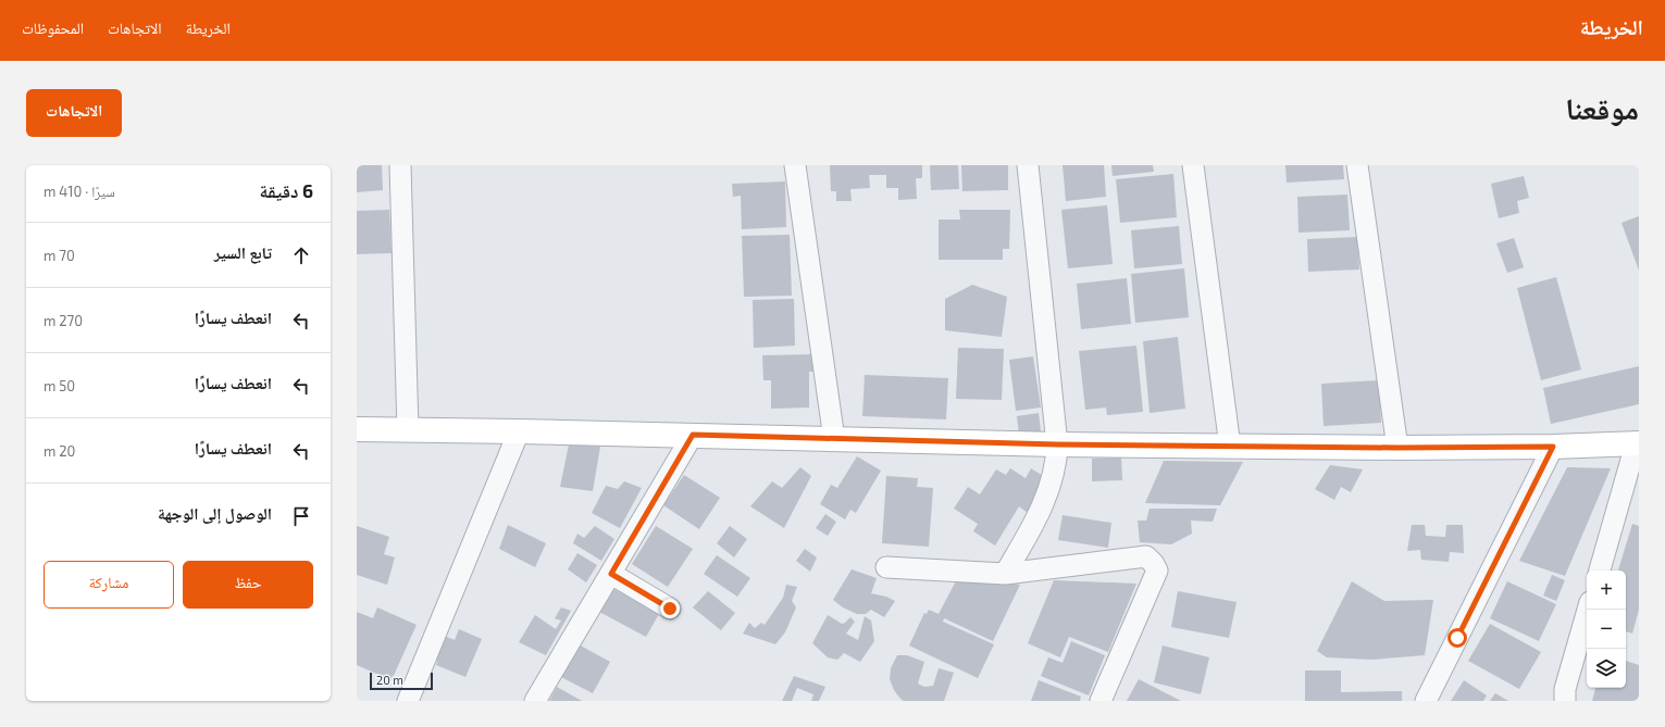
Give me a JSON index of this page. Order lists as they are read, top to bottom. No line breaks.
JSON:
{"scale_bar":"20 m","page":{"header":"الخريطة","nav":["الخريطة","الاتجاهات","المحفوظات"],"title":"موقعنا","buttons":["الاتجاهات",["حفظ","مشاركة"]],"heading":["6 دقيقة","سيرًا · 410 m"],"list":[["تابع السير","70 m"],["انعطف يسارًا","270 m"],["انعطف يسارًا","50 m"],["انعطف يسارًا","20 m"],"الوصول إلى الوجهة"],"map_buttons":["+","−"],"scale":"20 m"}}
